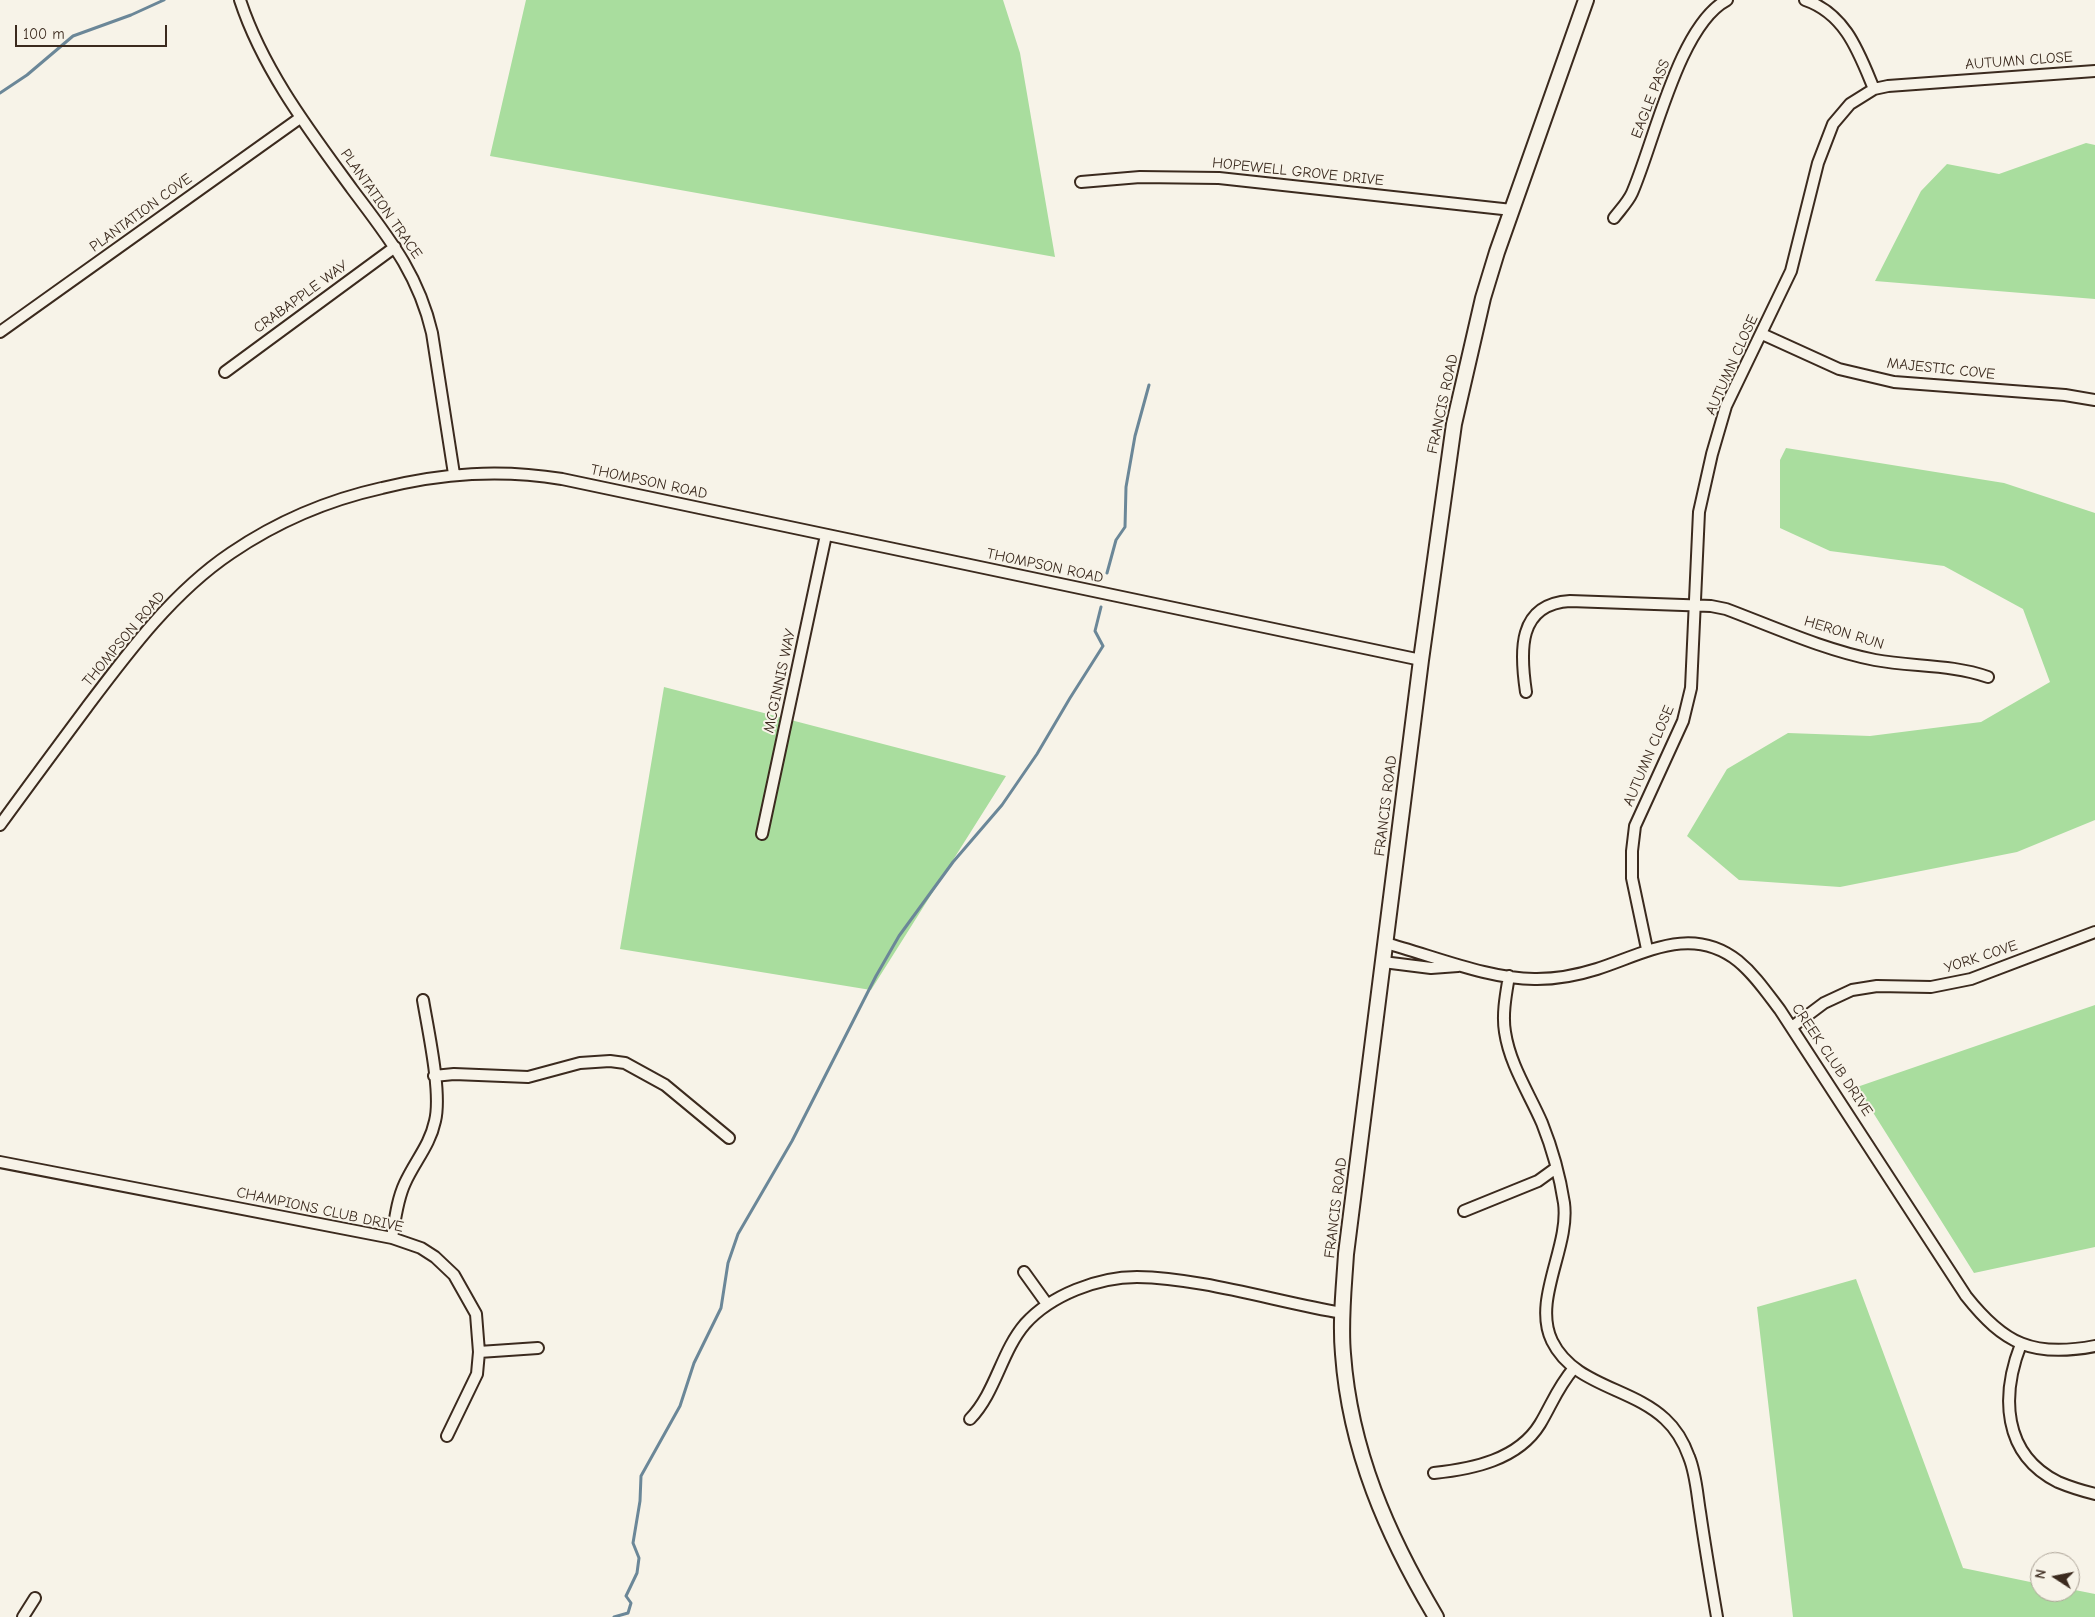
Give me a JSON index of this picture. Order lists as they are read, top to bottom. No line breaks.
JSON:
{"streets":{"street":["AUTUMN CLOSE","EAGLE PASS","HOPEWELL GROVE DRIVE","PLANTATION TRACE","PLANTATION COVE","CRABAPPLE WAY","MAJESTIC COVE","FRANCIS ROAD","THOMPSON ROAD","HERON RUN","MCGINNIS WAY","YORK COVE","CREEK CLUB DRIVE","CHAMPIONS CLUB DRIVE"]},"crossings":[["AUTUMN CLOSE","MAJESTIC COVE"],["AUTUMN CLOSE","HERON RUN"],["AUTUMN CLOSE","CREEK CLUB DRIVE"],["HOPEWELL GROVE DRIVE","FRANCIS ROAD"],["PLANTATION TRACE","PLANTATION COVE"],["PLANTATION TRACE","CRABAPPLE WAY"],["PLANTATION TRACE","THOMPSON ROAD"],["FRANCIS ROAD","THOMPSON ROAD"],["FRANCIS ROAD","CREEK CLUB DRIVE"],["THOMPSON ROAD","MCGINNIS WAY"],["YORK COVE","CREEK CLUB DRIVE"]],"scale_bar":"100 m","north":"left"}
